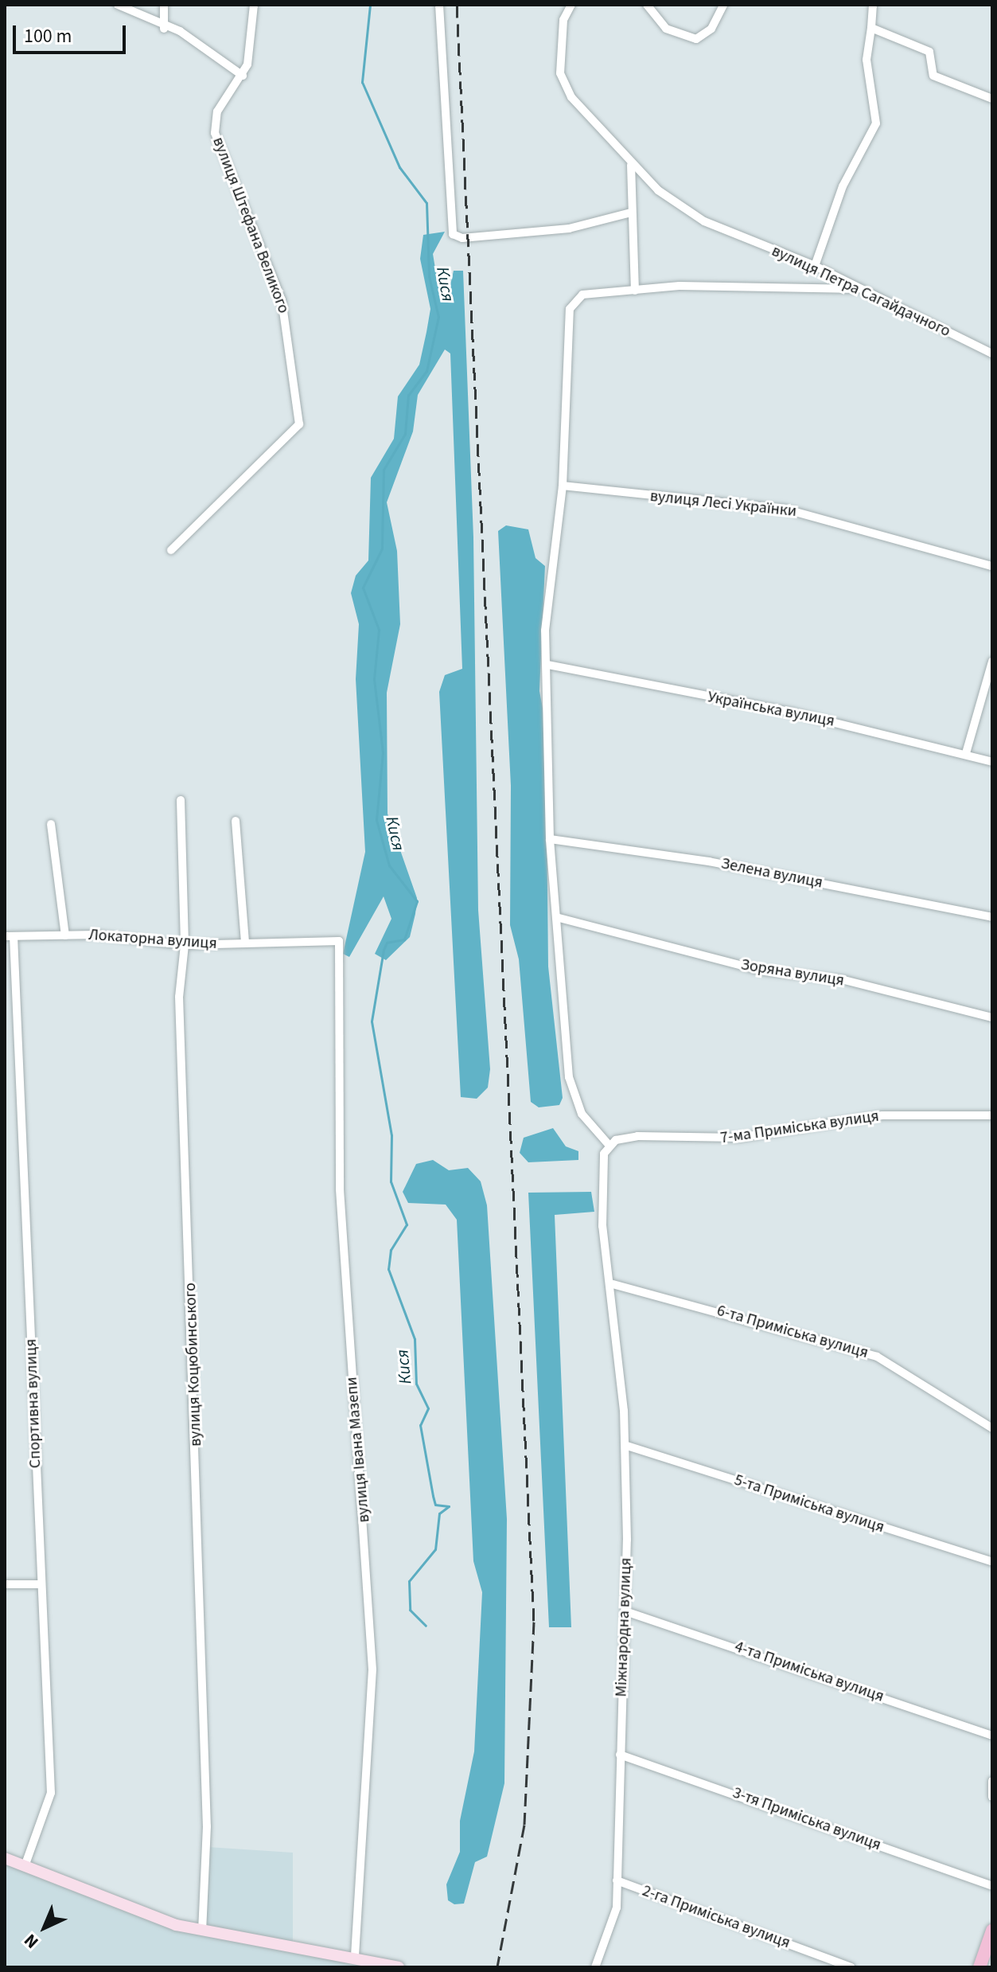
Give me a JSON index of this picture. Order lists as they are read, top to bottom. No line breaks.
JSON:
{"streets":{"street":["вулиця Штефана Великого","вулиця Петра Сагайдачного","вулиця Лесі Українки","Українська вулиця","Зелена вулиця","Локаторна вулиця","Зоряна вулиця","7-ма Приміська вулиця","6-та Приміська вулиця","вулиця Коцюбинського","Спортивна вулиця","вулиця Івана Мазепи","5-та Приміська вулиця","Міжнародна вулиця","4-та Приміська вулиця","3-тя Приміська вулиця","2-га Приміська вулиця"]},"crossings":[["Локаторна вулиця","вулиця Коцюбинського"],["Локаторна вулиця","Спортивна вулиця"],["Локаторна вулиця","вулиця Івана Мазепи"],["7-ма Приміська вулиця","Міжнародна вулиця"],["6-та Приміська вулиця","Міжнародна вулиця"],["5-та Приміська вулиця","Міжнародна вулиця"],["Міжнародна вулиця","4-та Приміська вулиця"],["Міжнародна вулиця","3-тя Приміська вулиця"],["Міжнародна вулиця","2-га Приміська вулиця"]],"water":["Кися"],"scale_bar":"100 m","north":"bottom left"}
